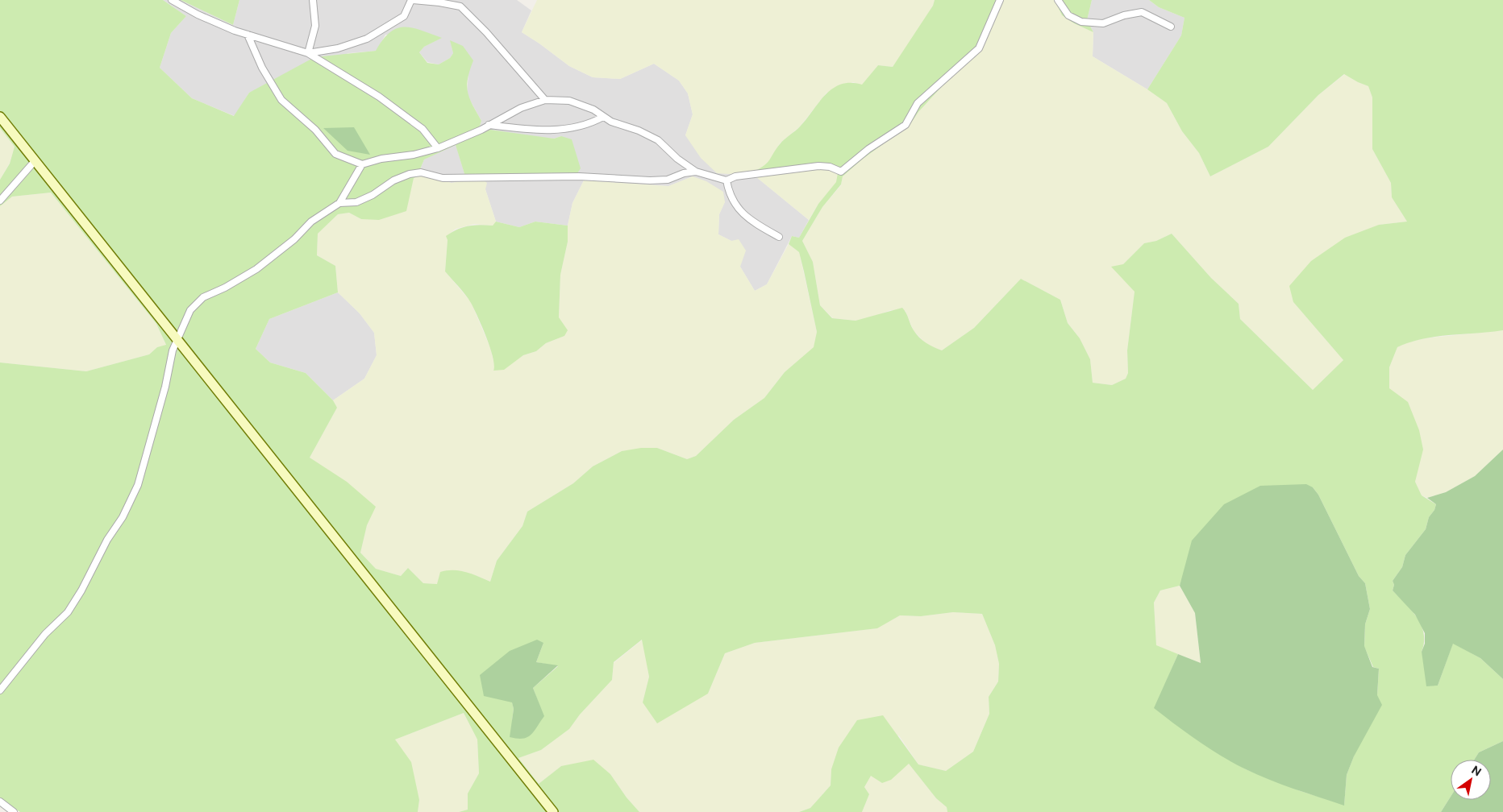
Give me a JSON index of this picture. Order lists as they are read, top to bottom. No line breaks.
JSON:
{"north":"top right"}
